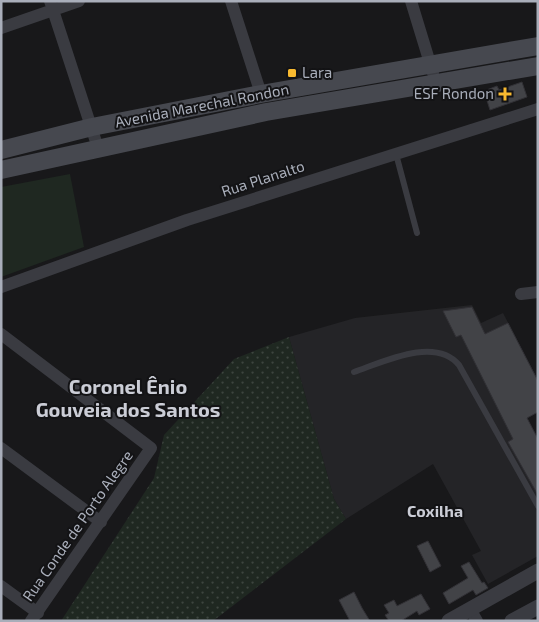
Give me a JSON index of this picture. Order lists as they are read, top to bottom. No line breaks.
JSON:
{"streets":{"main road":["Avenida Marechal Rondon"],"street":["Rua Planalto","Rua Conde de Porto Alegre"]},"districts":["Coronel Ênio Gouveia dos Santos","Coxilha"],"places":{"transit":["Lara"],"health":["ESF Rondon"]}}
